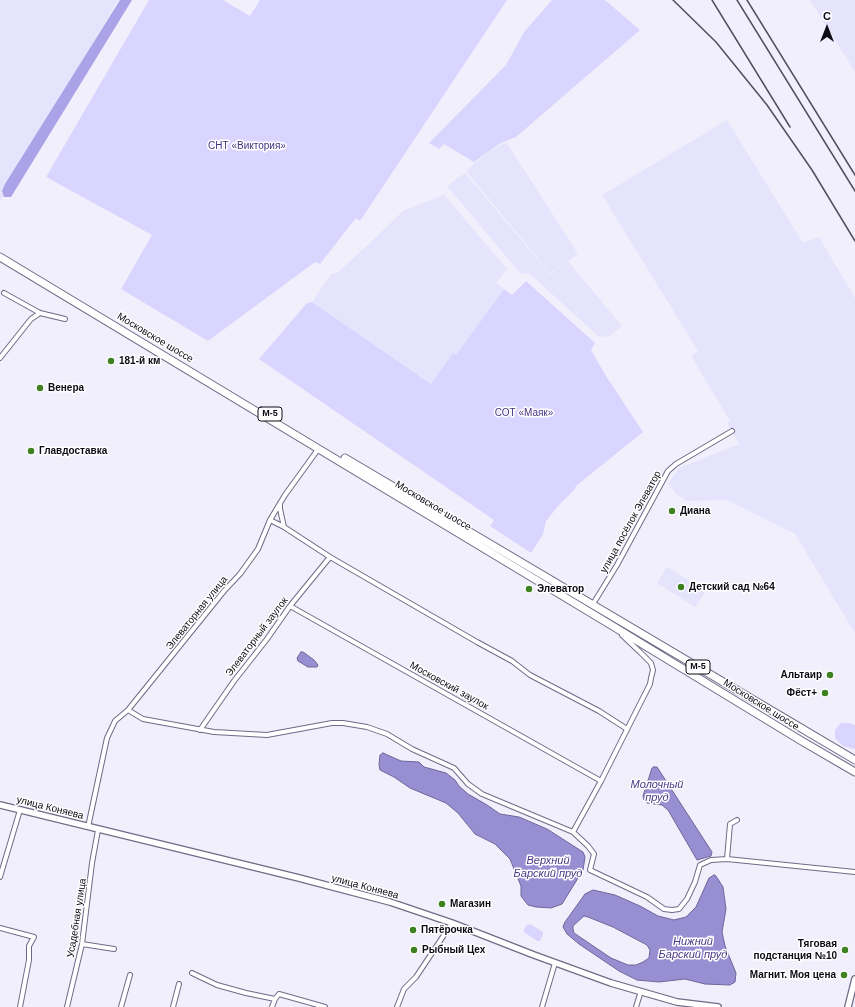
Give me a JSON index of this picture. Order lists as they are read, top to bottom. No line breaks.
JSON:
{"streets":{"highway":["Московское шоссе","М-5"],"street":["улица посёлок Элеватор","Элеваторная улица","Элеваторный заулок","Московский заулок","улица Коняева","Усадебная улица"]},"crossings":[["Московское шоссе","улица посёлок Элеватор"],["Московское шоссе","Элеваторная улица"],["Элеваторная улица","улица Коняева"],["Элеваторный заулок","Московский заулок"],["улица Коняева","Усадебная улица"]],"water":["Молочный пруд","Верхний Барский пруд","Нижний Барский пруд"],"parks":["СНТ «Виктория»","СОТ «Маяк»"],"places":["181-й км","Венера","Главдоставка","Диана","Детский сад №64","Элеватор","Альтаир","Фёст+","Магазин","Пятёрочка","Рыбный Цех","Тяговая подстанция №10","Магнит. Моя цена"],"north":"top"}
